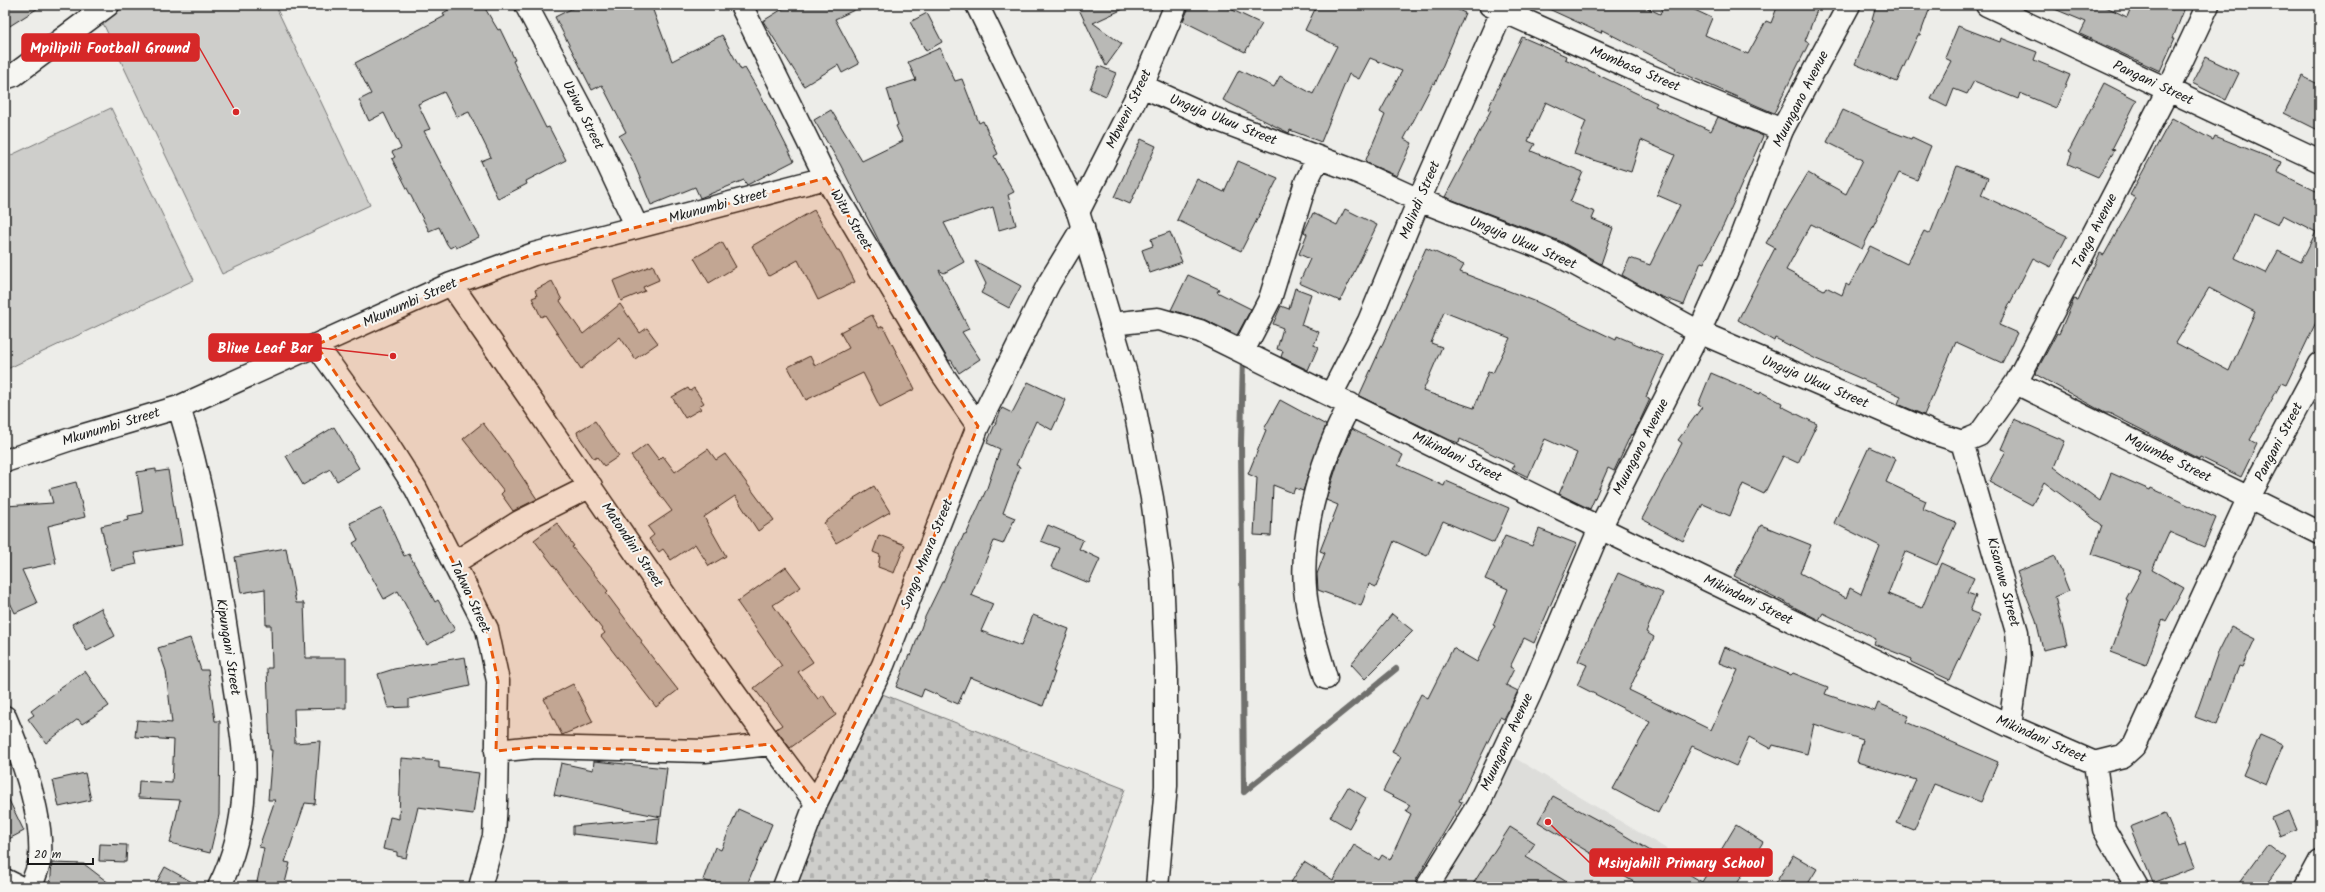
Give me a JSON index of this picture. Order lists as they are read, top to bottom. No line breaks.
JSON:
{"streets":{"main road":["Mombasa Street","Pangani Street","Muungano Avenue","Mbweni Street","Uziwa Street","Unguja Ukuu Street","Malindi Street","Mkunumbi Street","Witu Street","Tanga Avenue","Mikindani Street","Majumbe Street","Matondini Street","Songo Mnara Street","Kisarawe Street","Takwa Street","Kipungani Street"]},"crossings":[["Mombasa Street","Muungano Avenue"],["Mombasa Street","Malindi Street"],["Pangani Street","Tanga Avenue"],["Pangani Street","Mikindani Street"],["Pangani Street","Majumbe Street"],["Muungano Avenue","Unguja Ukuu Street"],["Muungano Avenue","Mikindani Street"],["Mbweni Street","Unguja Ukuu Street"],["Mbweni Street","Songo Mnara Street"],["Uziwa Street","Mkunumbi Street"],["Unguja Ukuu Street","Malindi Street"],["Unguja Ukuu Street","Tanga Avenue"],["Unguja Ukuu Street","Kisarawe Street"],["Malindi Street","Mikindani Street"],["Mkunumbi Street","Witu Street"],["Mkunumbi Street","Matondini Street"],["Mkunumbi Street","Takwa Street"],["Mkunumbi Street","Kipungani Street"],["Witu Street","Songo Mnara Street"],["Tanga Avenue","Majumbe Street"],["Tanga Avenue","Kisarawe Street"],["Mikindani Street","Majumbe Street"],["Mikindani Street","Kisarawe Street"],["Matondini Street","Songo Mnara Street"]],"places":["Mpilipili Football Ground","Bliue Leaf Bar","Msinjahili Primary School"],"scale_bar":"20 m"}
